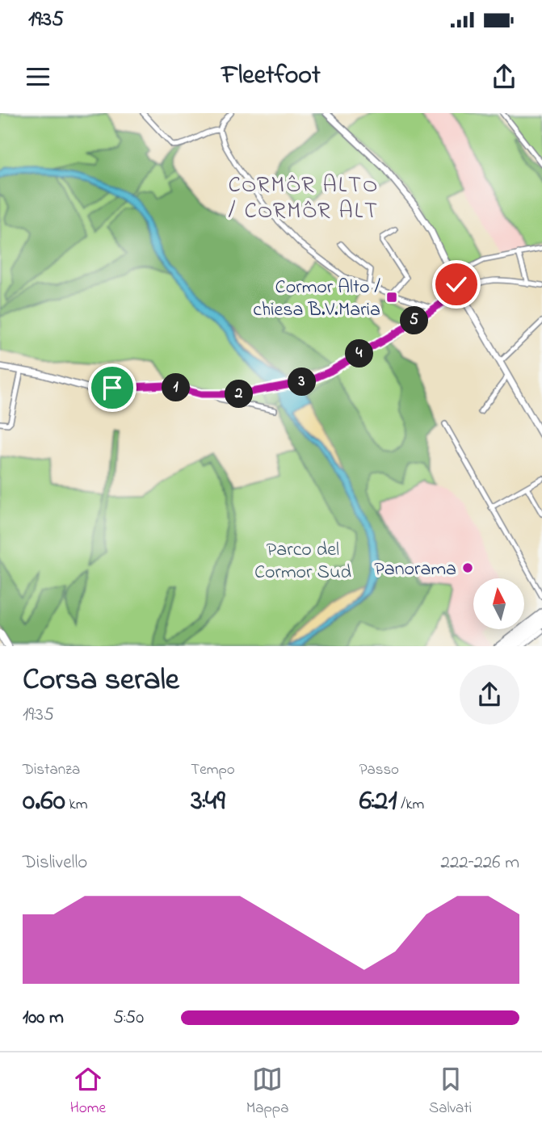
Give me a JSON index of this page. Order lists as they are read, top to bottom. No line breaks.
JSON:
{"districts":["CORMÔR ALTO / CORMÔR ALT"],"parks":["Parco del Cormor Sud"],"places":{"transit":["Cormor Alto / chiesa B.V.Maria"],"other":["Panorama"]},"north":"top","page":{"status":"19:35","header":"Fleetfoot","pins":["5","4","3","1","2"],"heading":["Corsa serale","19:35"],"stats":[["Distanza","0.60 km"],["Tempo","3:49"],["Passo","6:21 /km"]],"chart":["Dislivello","222–226 m"],"list":[{"name":"100 m","note":"5:50"}],"tabs":["Home","Mappa","Salvati"]}}
